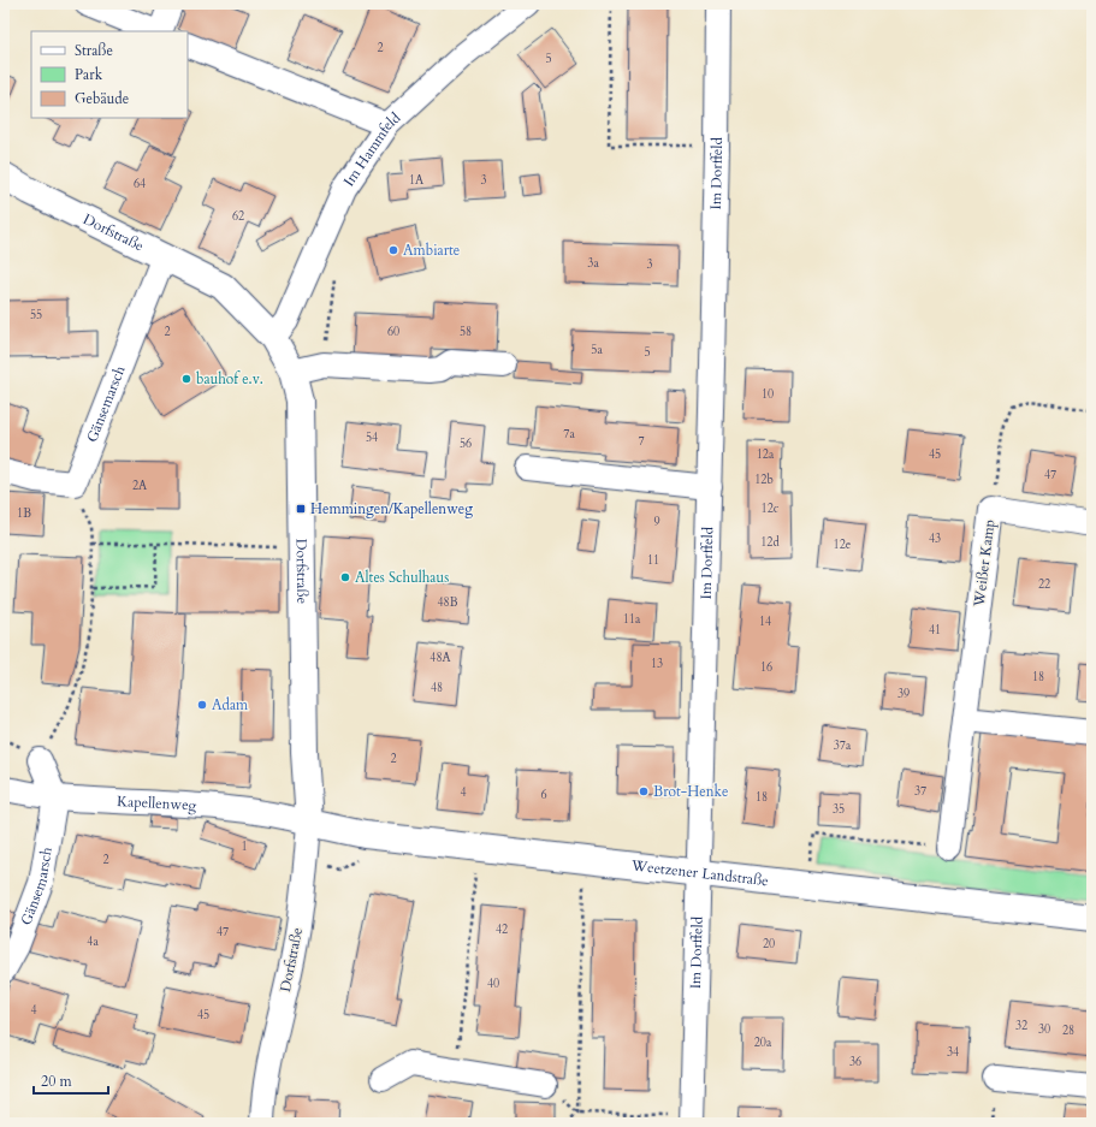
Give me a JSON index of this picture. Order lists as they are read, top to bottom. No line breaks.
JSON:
{"streets":{"main road":["Dorfstraße","Weetzener Landstraße"],"street":["Im Hammfeld","Im Dorffeld","Gänsemarsch","Weißer Kamp","Kapellenweg"]},"crossings":[["Im Hammfeld","Dorfstraße"],["Im Dorffeld","Weetzener Landstraße"],["Dorfstraße","Gänsemarsch"],["Dorfstraße","Kapellenweg"],["Dorfstraße","Weetzener Landstraße"],["Gänsemarsch","Kapellenweg"],["Kapellenweg","Weetzener Landstraße"]],"places":{"other":["Ambiarte","bauhof e.v.","Altes Schulhaus","Adam","Brot-Henke"],"transit":["Hemmingen/Kapellenweg"]},"house_numbers":["2","5","1A","3","64","62","3a","3","55","2","60","58","5a","5","10","7a","54","7","56","12a","45","47","12b","2A","12c","1B","9","43","12d","12e","11","22","48B","11a","14","41","48A","13","16","18","48","39","37a","2","37","4","6","18","35","1","2","42","47","4a","20","40","4","45","32","30","28","20a","34","36"],"legend":["Straße","Park","Gebäude"],"scale_bar":"20 m"}
